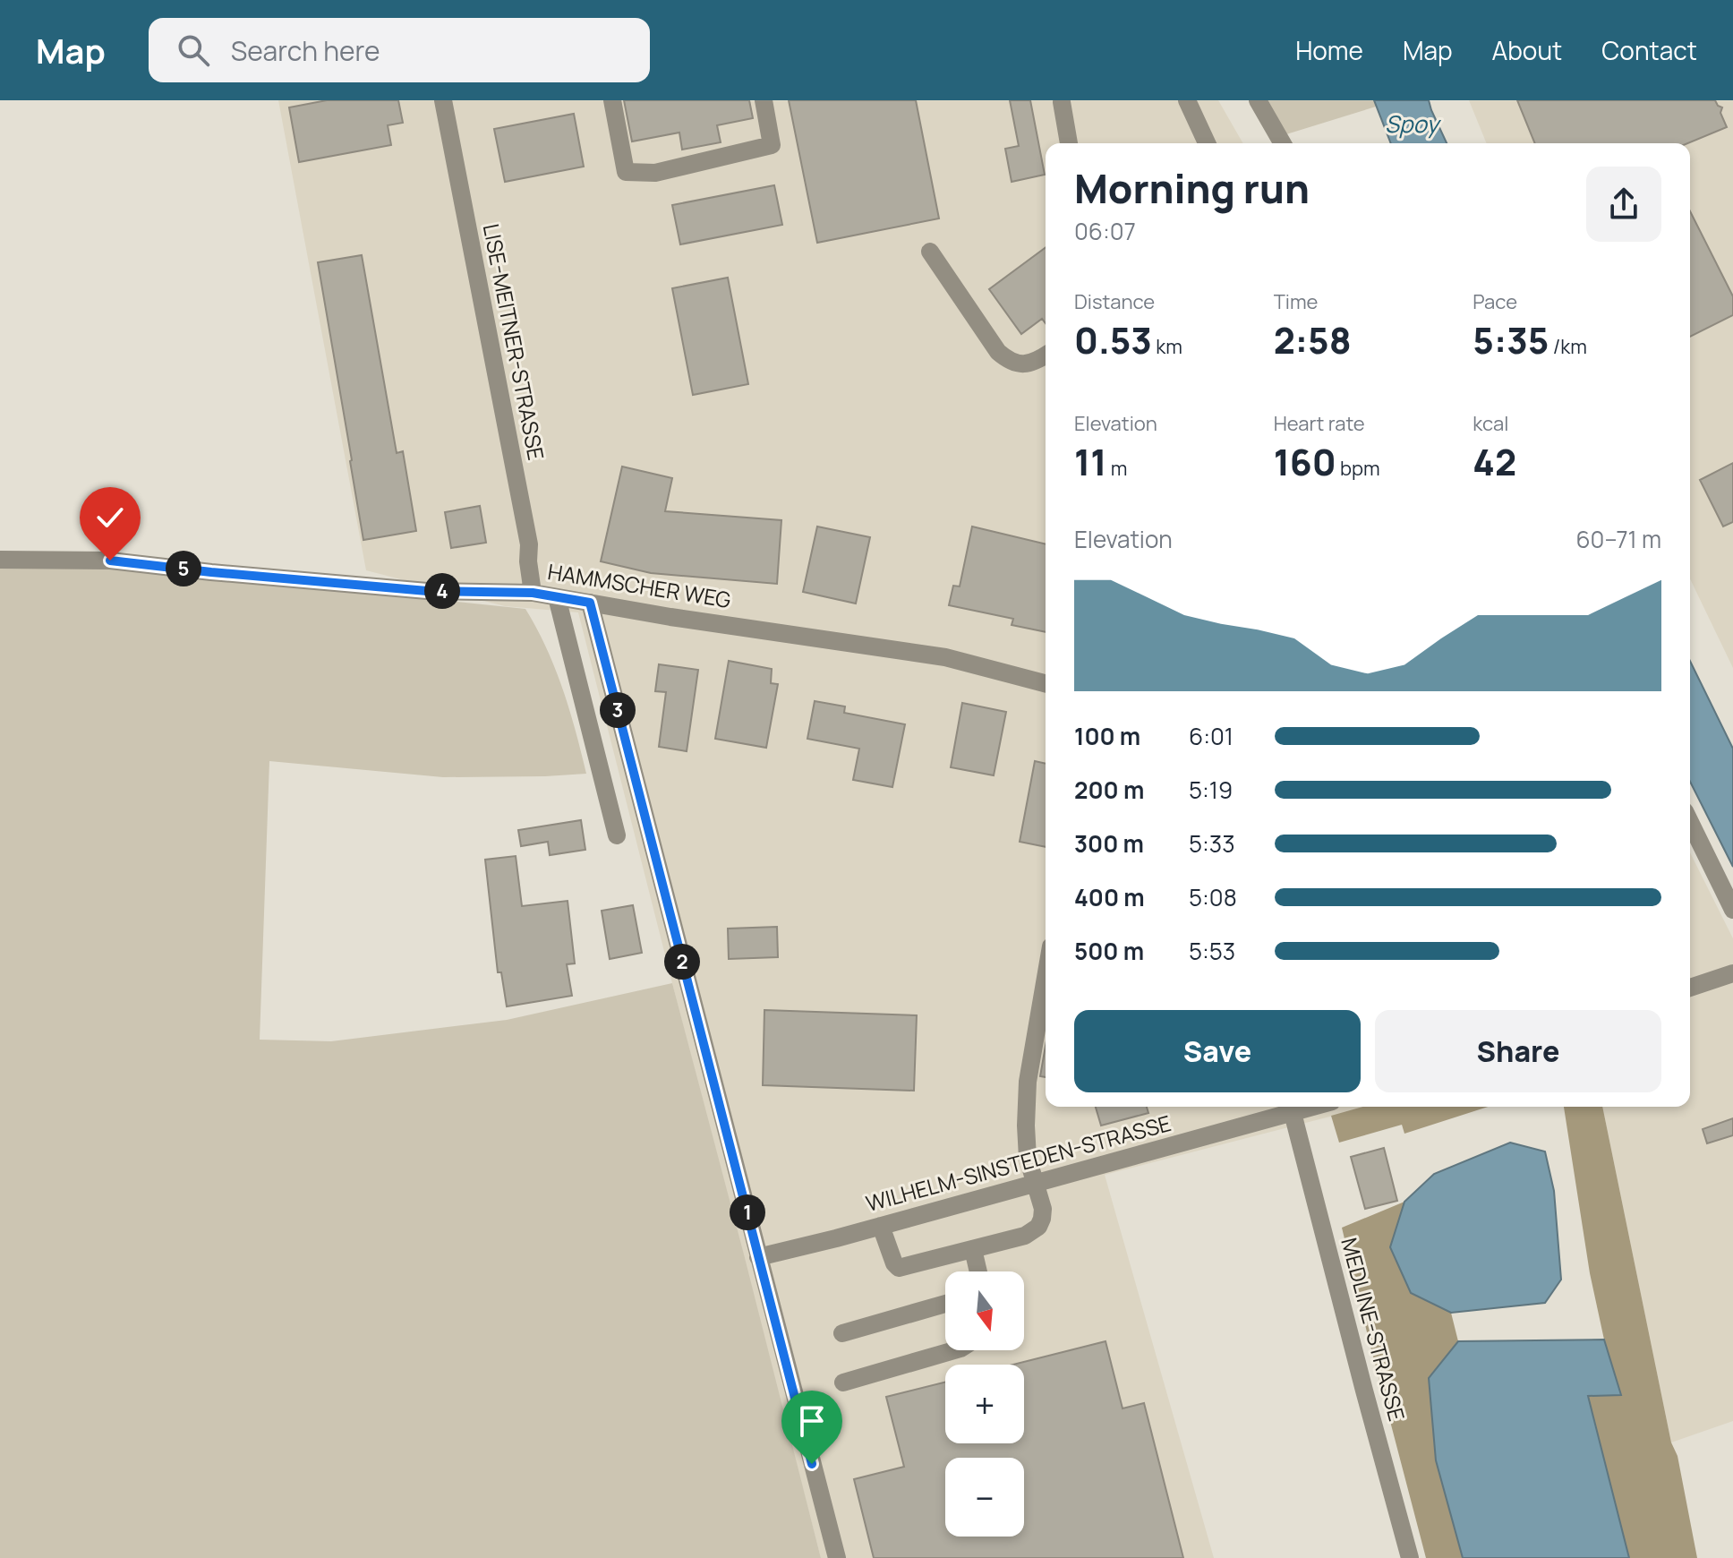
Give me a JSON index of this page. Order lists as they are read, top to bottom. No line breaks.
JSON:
{"streets":{"street":["LISE-MEITNER-STRASSE","HAMMSCHER WEG","WILHELM-SINSTEDEN-STRASSE","MEDLINE-STRASSE"]},"crossings":[["LISE-MEITNER-STRASSE","HAMMSCHER WEG"],["WILHELM-SINSTEDEN-STRASSE","MEDLINE-STRASSE"]],"water":["Spoy"],"north":"bottom","page":{"header":"Map","search":"Search here","nav":["Home","Map","About","Contact"],"heading":["Morning run","06:07"],"stats":[["Distance","0.53 km"],["Time","2:58"],["Pace","5:35 /km"],["Elevation","11 m"],["Heart rate","160 bpm"],["kcal","42"]],"chart":["Elevation","60–71 m"],"pins":["5","4","3","2","1"],"list":[{"name":"100 m","note":"6:01"},{"name":"200 m","note":"5:19"},{"name":"300 m","note":"5:33"},{"name":"400 m","note":"5:08"},{"name":"500 m","note":"5:53"}],"buttons":["Save","Share"],"map_buttons":["+","−"]}}
